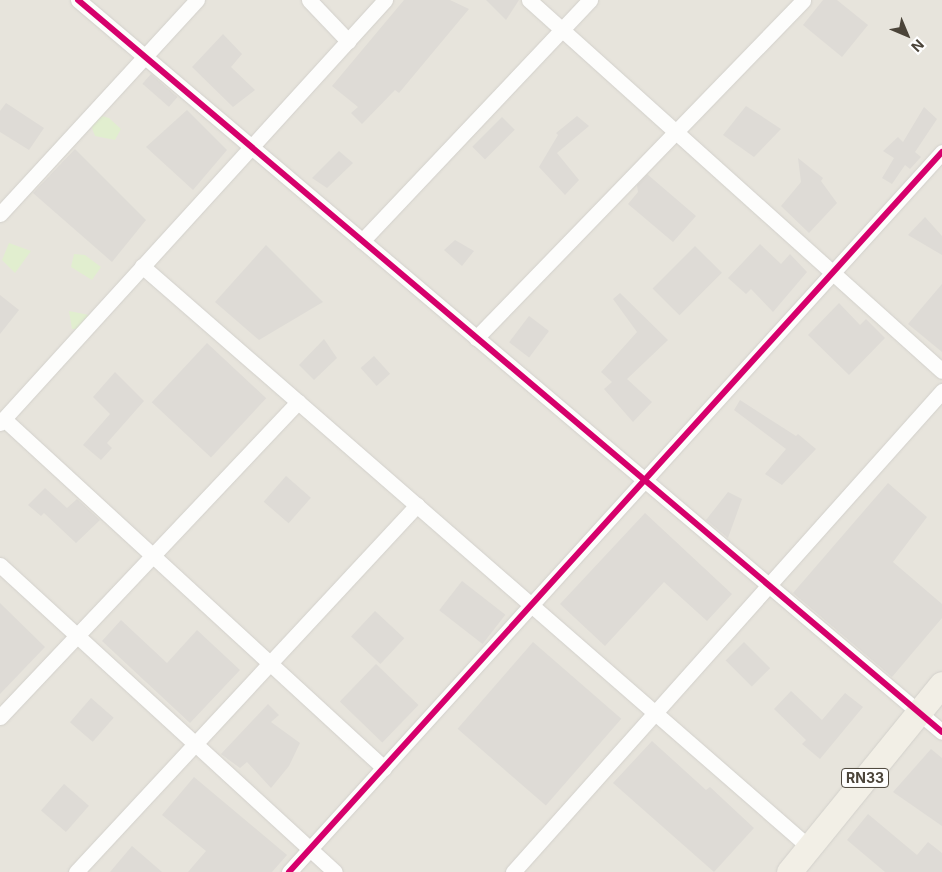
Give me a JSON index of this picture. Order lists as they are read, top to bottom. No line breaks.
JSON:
{"streets":{"main road":["RN33"]},"north":"bottom right"}
